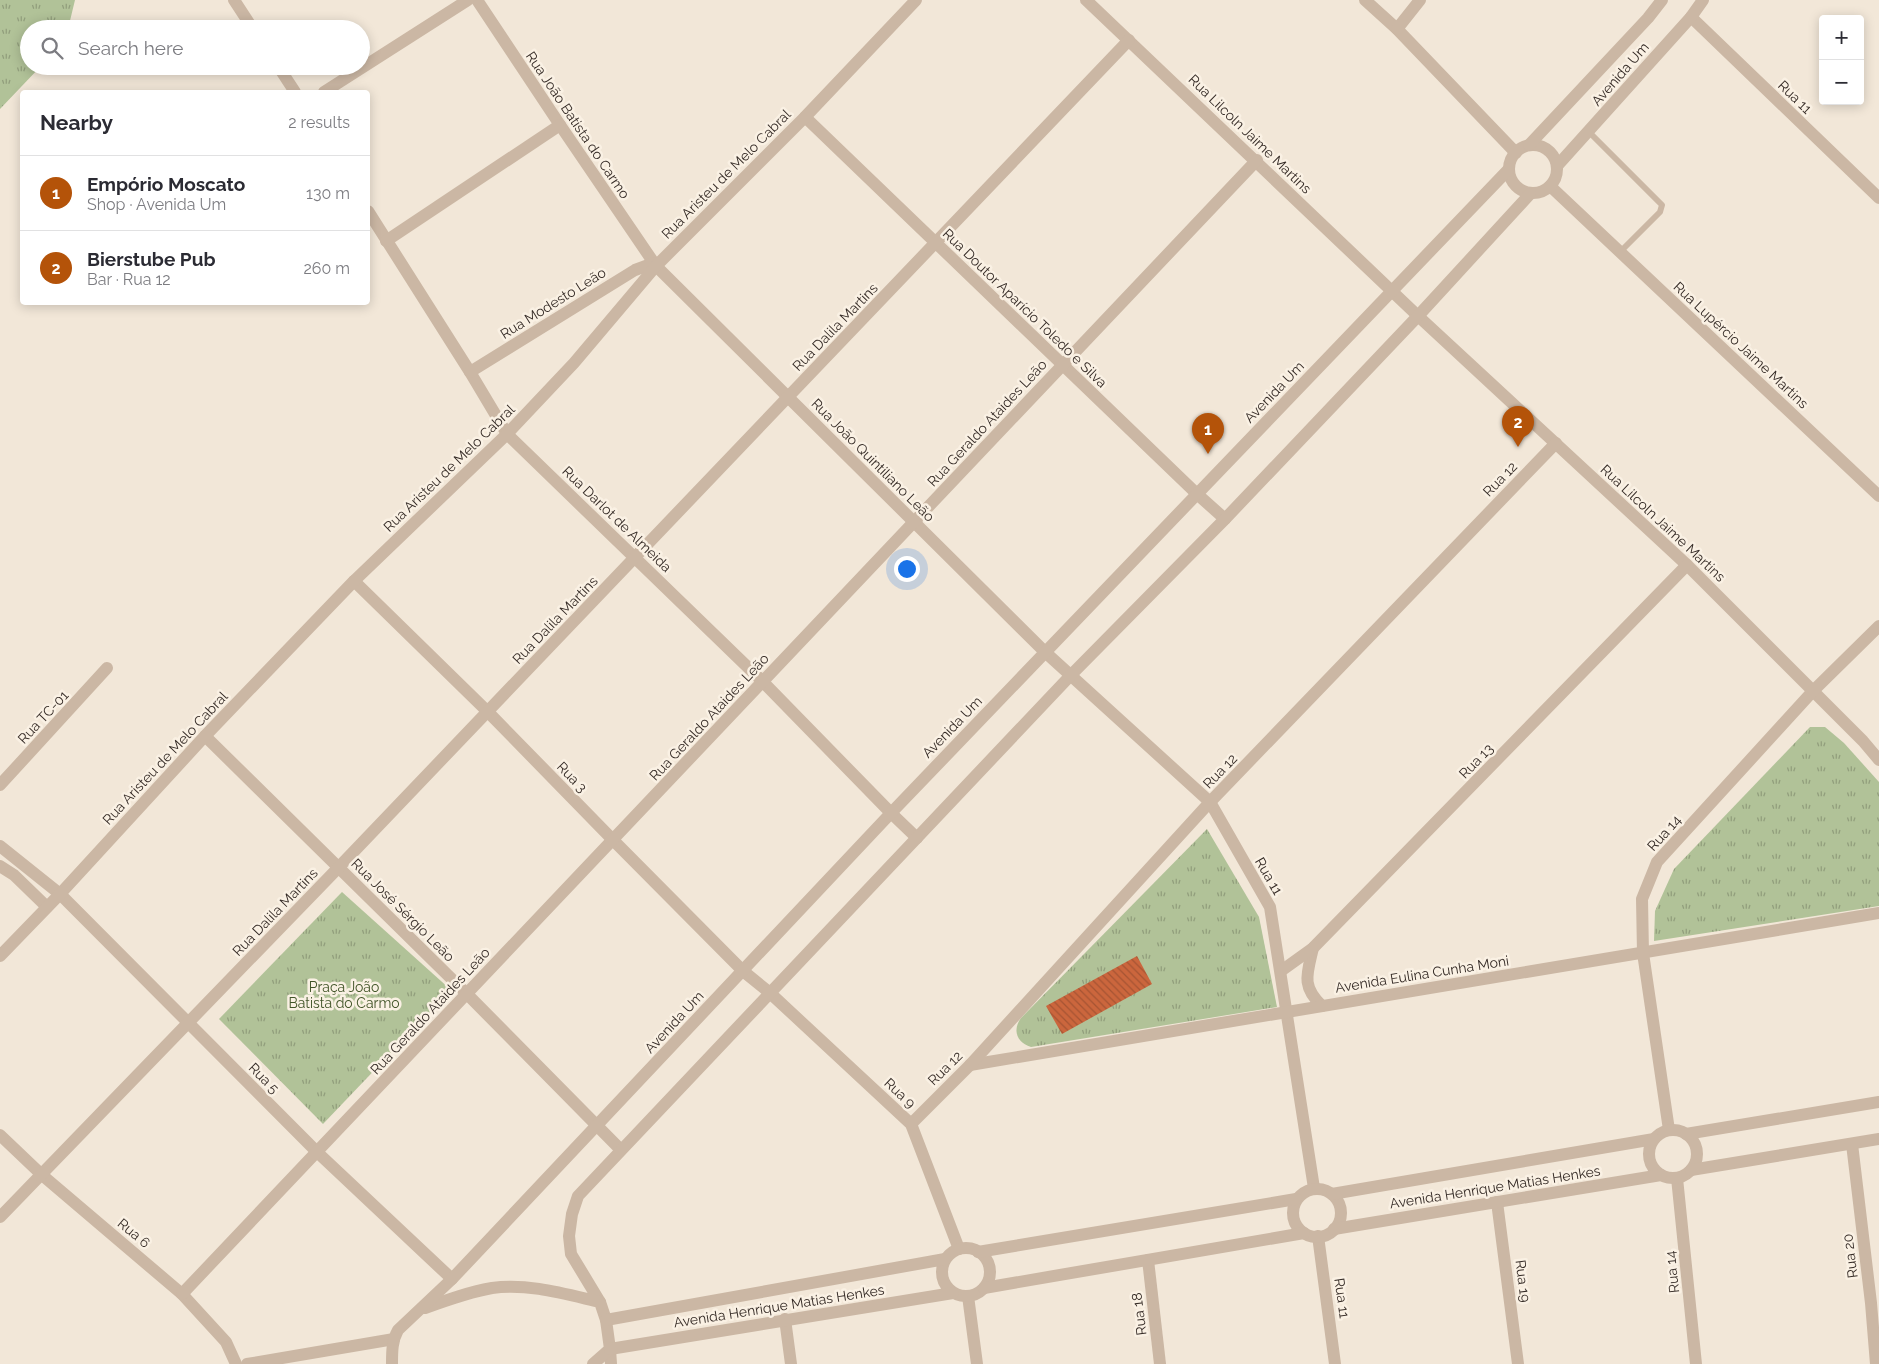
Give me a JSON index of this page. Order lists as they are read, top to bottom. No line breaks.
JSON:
{"streets":{"street":["Avenida Um","Rua 11","Rua João Batista do Carmo","Rua Lilcoln Jaime Martins","Rua Aristeu de Melo Cabral","Rua Modesto Leão","Rua Doutor Aparício Toledo e Silva","Rua Dalila Martins","Rua Lupércio Jaime Martins","Rua Geraldo Ataides Leão","Rua João Quintiliano Leão","Rua 12","Rua Darlot de Almeida","Rua TC-01","Rua 13","Rua 3","Rua 14","Rua José Sérgio Leão","Avenida Eulina Cunha Moni","Rua 5","Rua 9","Avenida Henrique Matias Henkes","Rua 6","Rua 20","Rua 19","Rua 18"]},"crossings":[["Avenida Um","Rua 11"],["Avenida Um","Rua Lilcoln Jaime Martins"],["Avenida Um","Rua Doutor Aparício Toledo e Silva"],["Avenida Um","Rua Lupércio Jaime Martins"],["Avenida Um","Rua João Quintiliano Leão"],["Avenida Um","Rua Darlot de Almeida"],["Avenida Um","Rua 3"],["Avenida Um","Rua José Sérgio Leão"],["Avenida Um","Rua 5"],["Rua 11","Rua João Quintiliano Leão"],["Rua 11","Rua 12"],["Rua 11","Rua 13"],["Rua 11","Avenida Eulina Cunha Moni"],["Rua 11","Avenida Henrique Matias Henkes"],["Rua João Batista do Carmo","Rua Aristeu de Melo Cabral"],["Rua João Batista do Carmo","Rua Modesto Leão"],["Rua João Batista do Carmo","Rua João Quintiliano Leão"],["Rua Lilcoln Jaime Martins","Rua Dalila Martins"],["Rua Lilcoln Jaime Martins","Rua Geraldo Ataides Leão"],["Rua Lilcoln Jaime Martins","Rua 12"],["Rua Lilcoln Jaime Martins","Rua 13"],["Rua Lilcoln Jaime Martins","Rua 14"],["Rua Aristeu de Melo Cabral","Rua Modesto Leão"],["Rua Aristeu de Melo Cabral","Rua Doutor Aparício Toledo e Silva"],["Rua Aristeu de Melo Cabral","Rua João Quintiliano Leão"],["Rua Aristeu de Melo Cabral","Rua Darlot de Almeida"],["Rua Aristeu de Melo Cabral","Rua 3"],["Rua Aristeu de Melo Cabral","Rua José Sérgio Leão"],["Rua Aristeu de Melo Cabral","Rua 5"],["Rua Modesto Leão","Rua João Quintiliano Leão"],["Rua Modesto Leão","Rua Darlot de Almeida"],["Rua Doutor Aparício Toledo e Silva","Rua Dalila Martins"],["Rua Doutor Aparício Toledo e Silva","Rua Geraldo Ataides Leão"],["Rua Dalila Martins","Rua João Quintiliano Leão"],["Rua Dalila Martins","Rua Darlot de Almeida"],["Rua Dalila Martins","Rua 3"],["Rua Dalila Martins","Rua José Sérgio Leão"],["Rua Dalila Martins","Rua 5"],["Rua Dalila Martins","Rua 6"],["Rua Geraldo Ataides Leão","Rua João Quintiliano Leão"],["Rua Geraldo Ataides Leão","Rua Darlot de Almeida"],["Rua Geraldo Ataides Leão","Rua 3"],["Rua Geraldo Ataides Leão","Rua José Sérgio Leão"],["Rua Geraldo Ataides Leão","Rua 5"],["Rua Geraldo Ataides Leão","Rua 6"],["Rua 12","Avenida Eulina Cunha Moni"],["Rua 12","Rua 9"],["Rua 3","Rua 9"],["Rua 14","Avenida Eulina Cunha Moni"],["Rua 14","Avenida Henrique Matias Henkes"],["Rua 9","Avenida Henrique Matias Henkes"],["Avenida Henrique Matias Henkes","Rua 19"]],"parks":["Praça João Batista do Carmo"],"page":{"map_buttons":["+","−"],"search":"Search here","heading":["Nearby","2 results"],"list":[{"mark":"1","name":"Empório Moscato","note":"Shop · Avenida Um","value":"130 m"},{"mark":"2","name":"Bierstube Pub","note":"Bar · Rua 12","value":"260 m"}],"pins":["2","1"]}}
